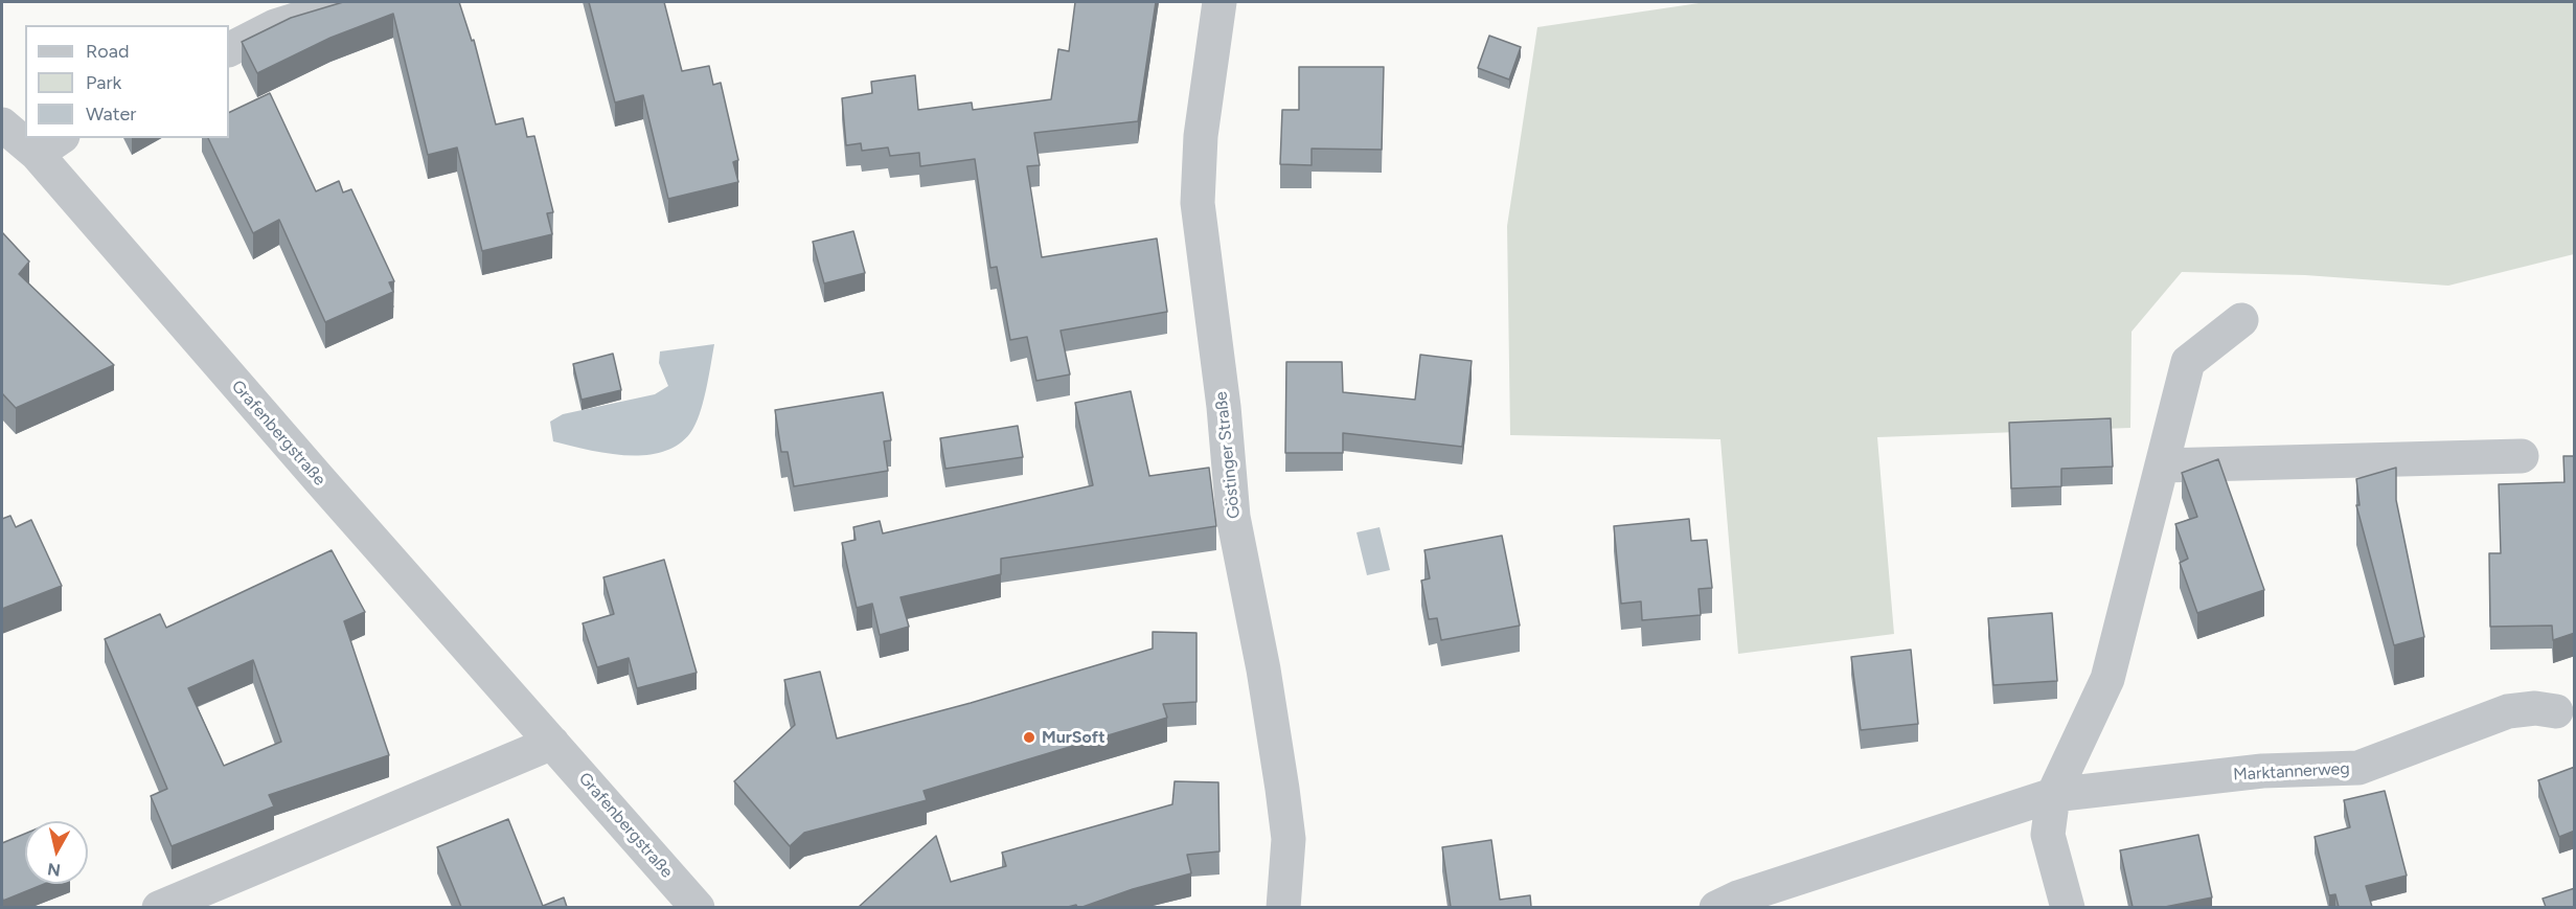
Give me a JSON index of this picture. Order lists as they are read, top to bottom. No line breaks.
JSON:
{"streets":{"street":["Grafenbergstraße","Göstinger Straße","Marktannerweg"]},"places":["MurSoft"],"legend":["Road","Park","Water"],"north":"bottom"}
